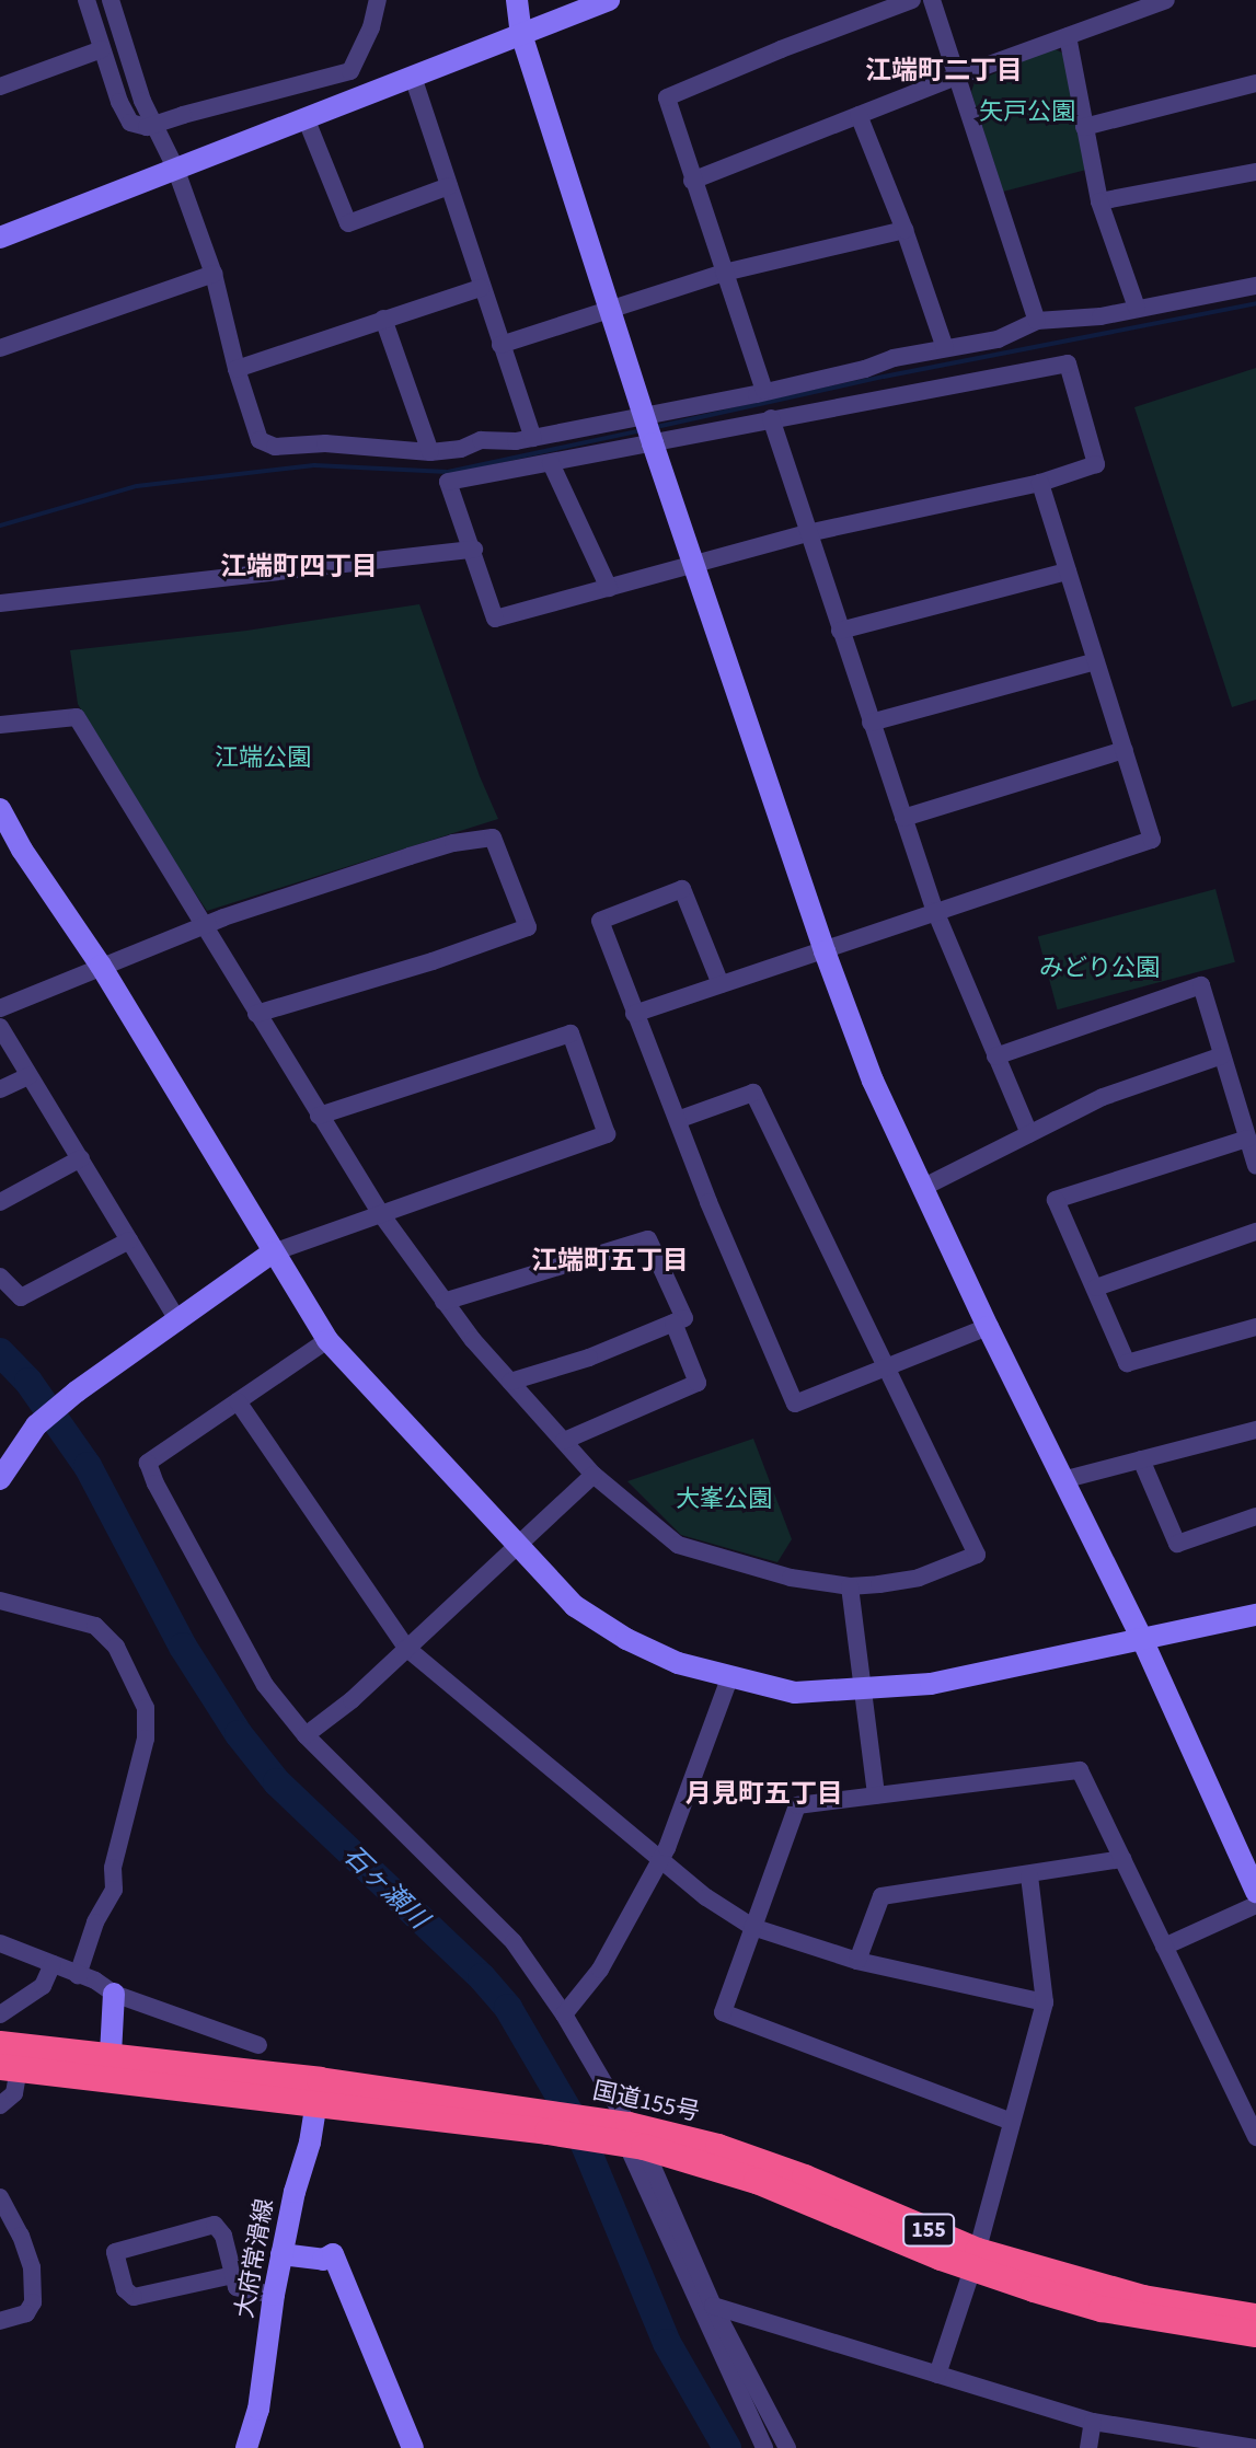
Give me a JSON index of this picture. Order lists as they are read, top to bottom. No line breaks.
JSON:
{"streets":{"highway":["国道155号","155"],"street":["大府常滑線"]},"crossings":[["国道155号","大府常滑線"]],"districts":["江端町二丁目","江端町四丁目","江端町五丁目","月見町五丁目"],"water":["石ヶ瀬川"],"parks":["矢戸公園","江端公園","みどり公園","大峯公園"]}
